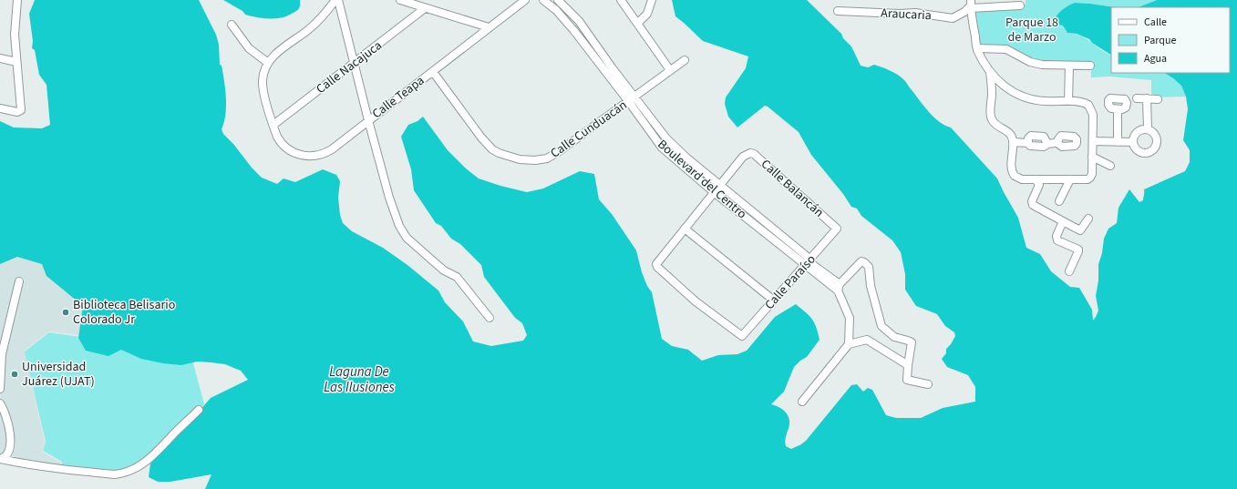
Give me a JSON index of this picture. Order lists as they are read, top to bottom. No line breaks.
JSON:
{"streets":{"street":["Araucaria","Calle Nacajuca","Calle Teapa","Calle Cunduacán","Boulevard del Centro","Calle Balancán","Calle Paraíso"]},"crossings":[["Calle Nacajuca","Calle Teapa"],["Calle Teapa","Calle Cunduacán"],["Calle Cunduacán","Boulevard del Centro"],["Boulevard del Centro","Calle Balancán"],["Boulevard del Centro","Calle Paraíso"],["Calle Balancán","Calle Paraíso"]],"water":["Laguna De Las Ilusiones"],"parks":["Parque 18 de Marzo"],"places":["Biblioteca Belisario Colorado Jr","Universidad Juárez (UJAT)"],"legend":["Calle","Parque","Agua"]}
